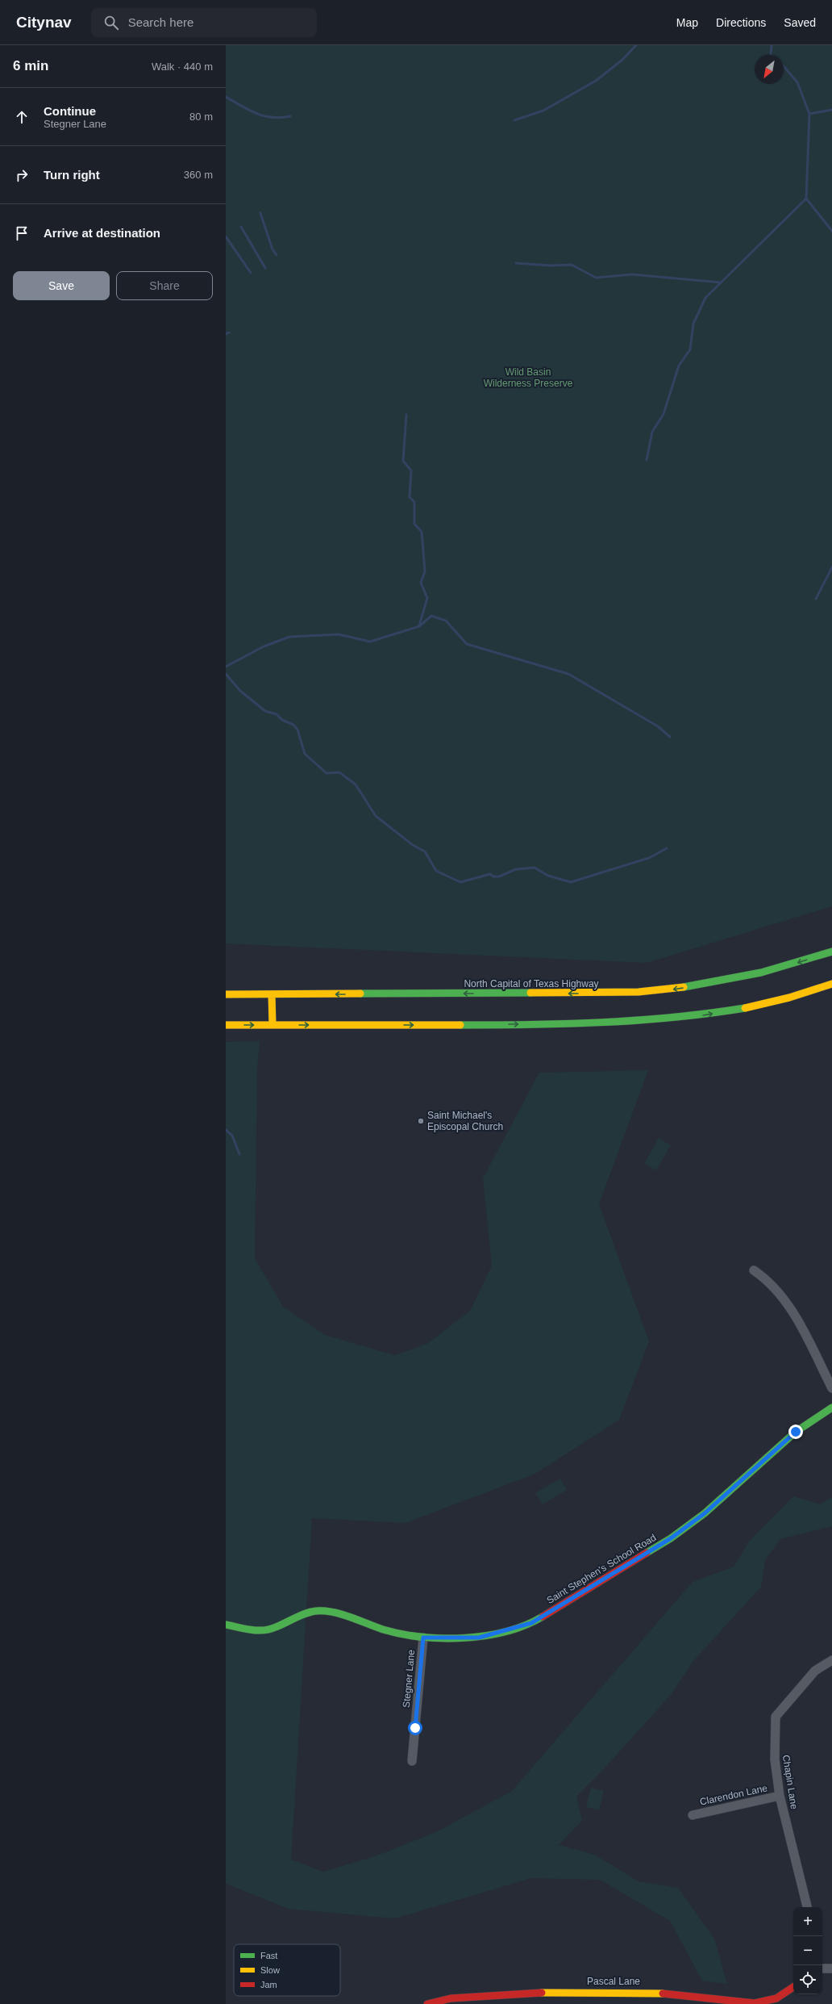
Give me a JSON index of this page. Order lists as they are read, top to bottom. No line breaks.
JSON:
{"streets":{"main road":["North Capital of Texas Highway","Saint Stephen's School Road","Pascal Lane"],"street":["Stegner Lane","Chapin Lane","Clarendon Lane"]},"crossings":[["Saint Stephen's School Road","Stegner Lane"],["Chapin Lane","Clarendon Lane"]],"parks":["Wild Basin Wilderness Preserve"],"places":["Saint Michael's Episcopal Church"],"legend":["Fast","Slow","Jam"],"north":"bottom left","page":{"header":"Citynav","search":"Search here","nav":["Map","Directions","Saved"],"heading":["6 min","Walk · 440 m"],"list":[["Continue","Stegner Lane","80 m"],["Turn right","360 m"],"Arrive at destination"],"buttons":["Save","Share"],"map_buttons":["+","−"]}}
